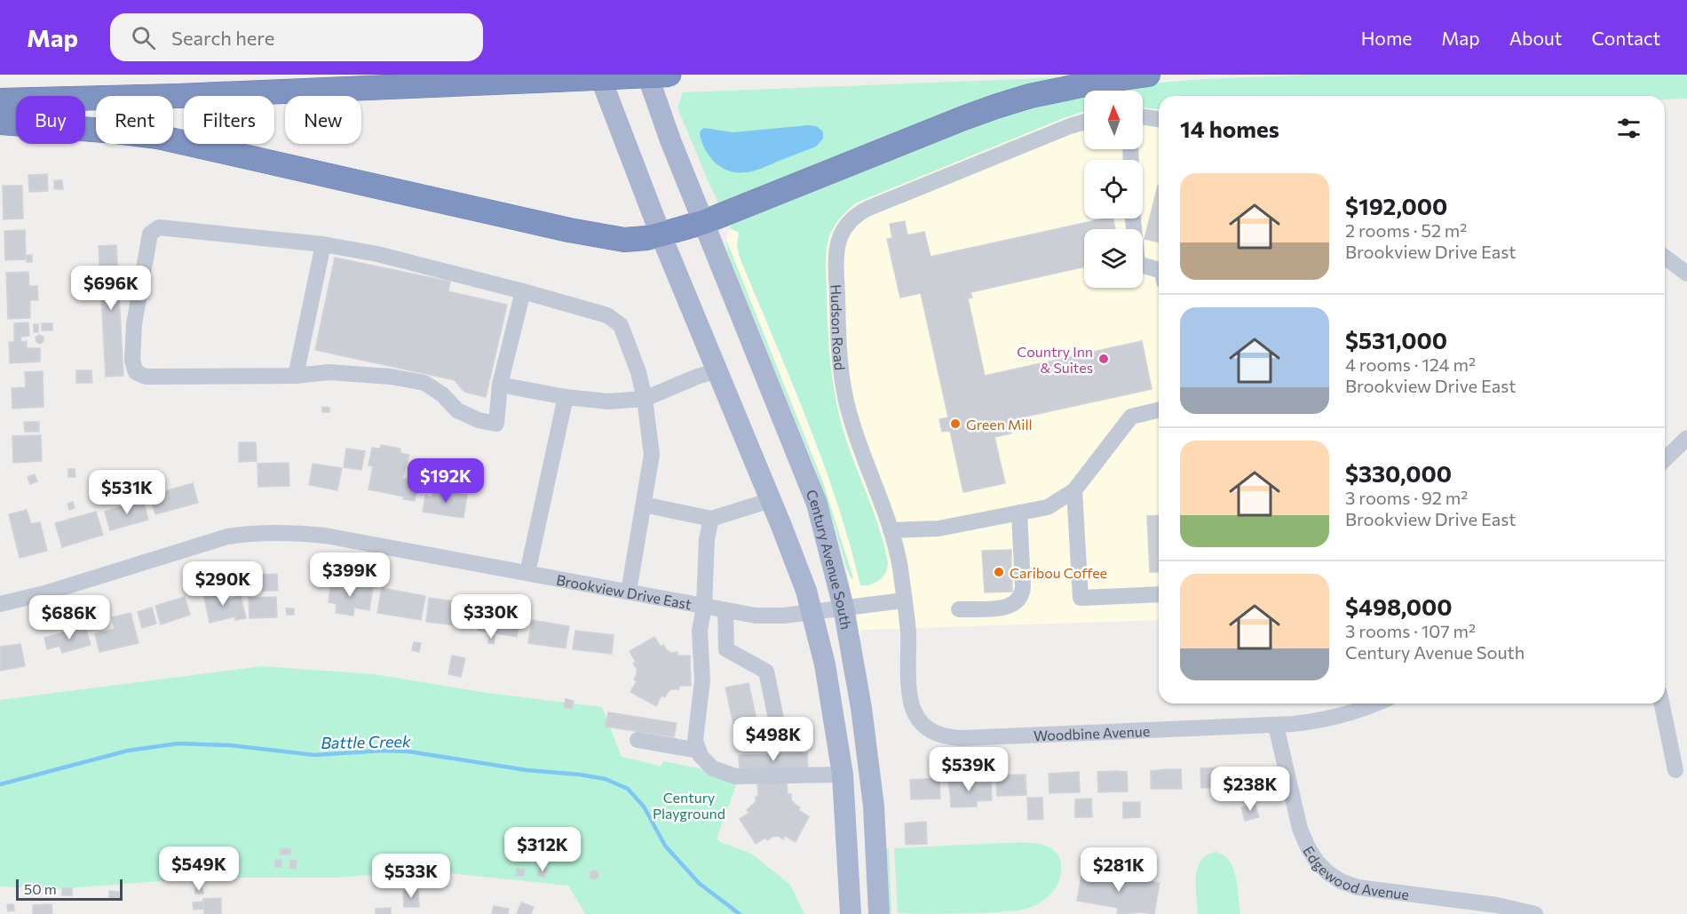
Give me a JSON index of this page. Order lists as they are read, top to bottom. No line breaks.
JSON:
{"streets":{"main road":["Century Avenue South"],"street":["Hudson Road","Brookview Drive East","Woodbine Avenue","Edgewood Avenue"]},"crossings":[["Hudson Road","Woodbine Avenue"],["Century Avenue South","Brookview Drive East"],["Woodbine Avenue","Edgewood Avenue"]],"water":["Battle Creek"],"parks":["Century Playground"],"places":["Country Inn & Suites","Green Mill","Caribou Coffee"],"scale_bar":"50 m","north":"top","page":{"header":"Map","search":"Search here","nav":["Home","Map","About","Contact"],"chip":["Buy","Rent","Filters","New"],"heading":"14 homes","list":[{"name":"$192,000","note":"2 rooms · 52 m² · Brookview Drive East"},{"name":"$531,000","note":"4 rooms · 124 m² · Brookview Drive East"},{"name":"$330,000","note":"3 rooms · 92 m² · Brookview Drive East"},{"name":"$498,000","note":"3 rooms · 107 m² · Century Avenue South"}],"price":["$696K","$192K","$531K","$399K","$290K","$330K","$686K","$498K","$539K","$238K","$312K","$549K","$281K","$533K"],"scale":"50 m"}}
